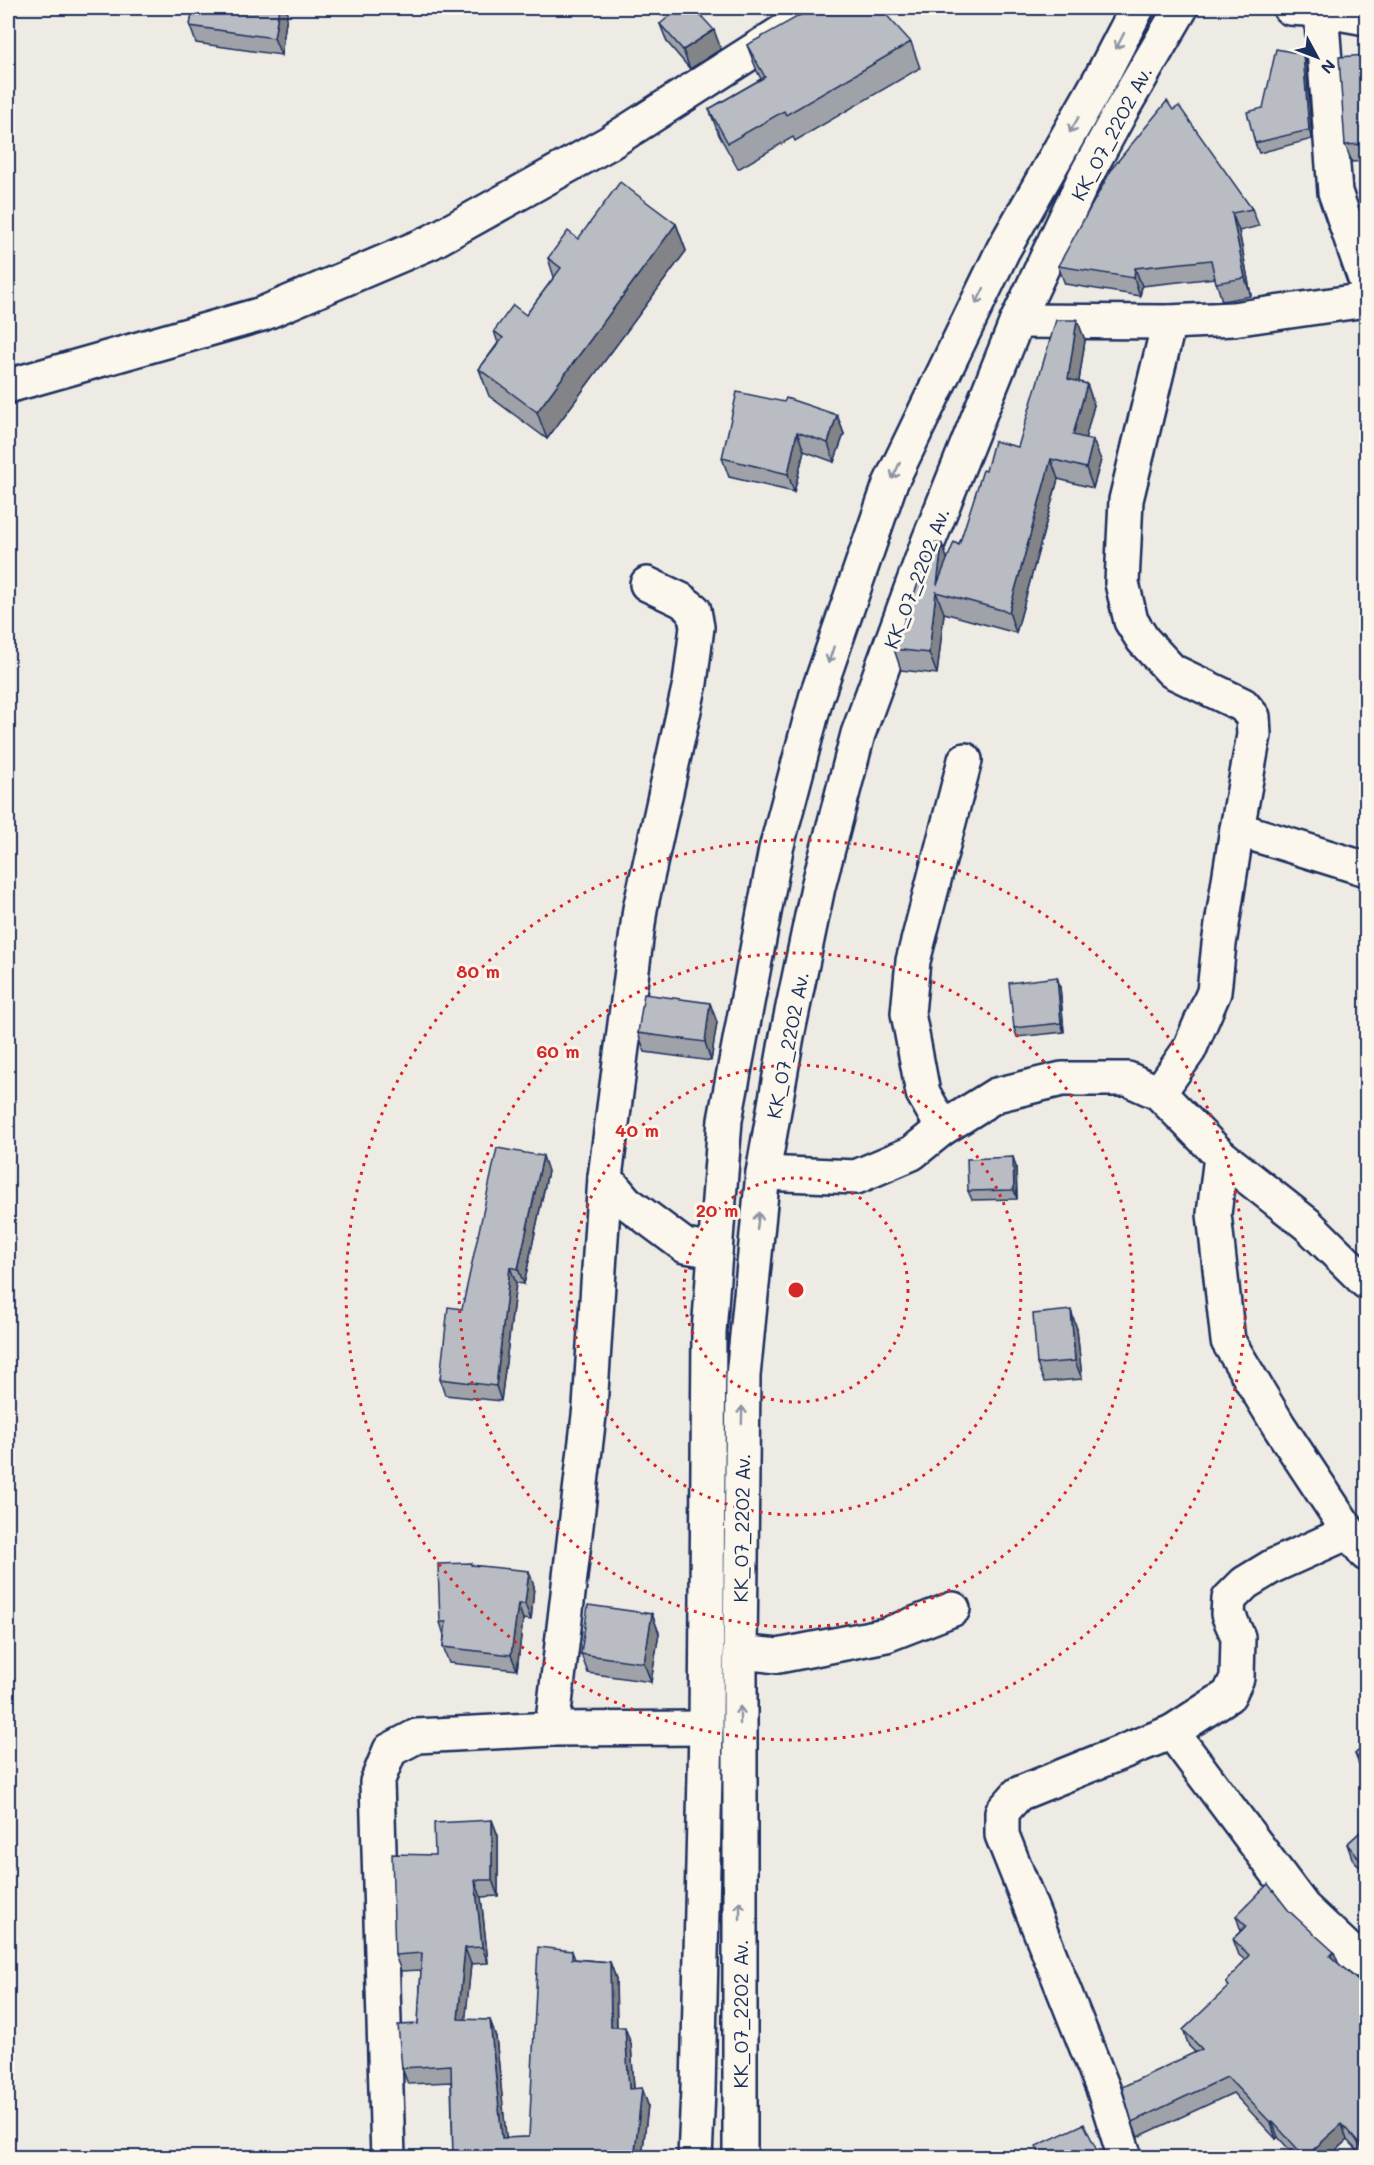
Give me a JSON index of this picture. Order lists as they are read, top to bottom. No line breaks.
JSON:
{"streets":{"street":["KK_07_2202 Av."]},"north":"bottom right","rings":["80 m","60 m","40 m","20 m"]}
